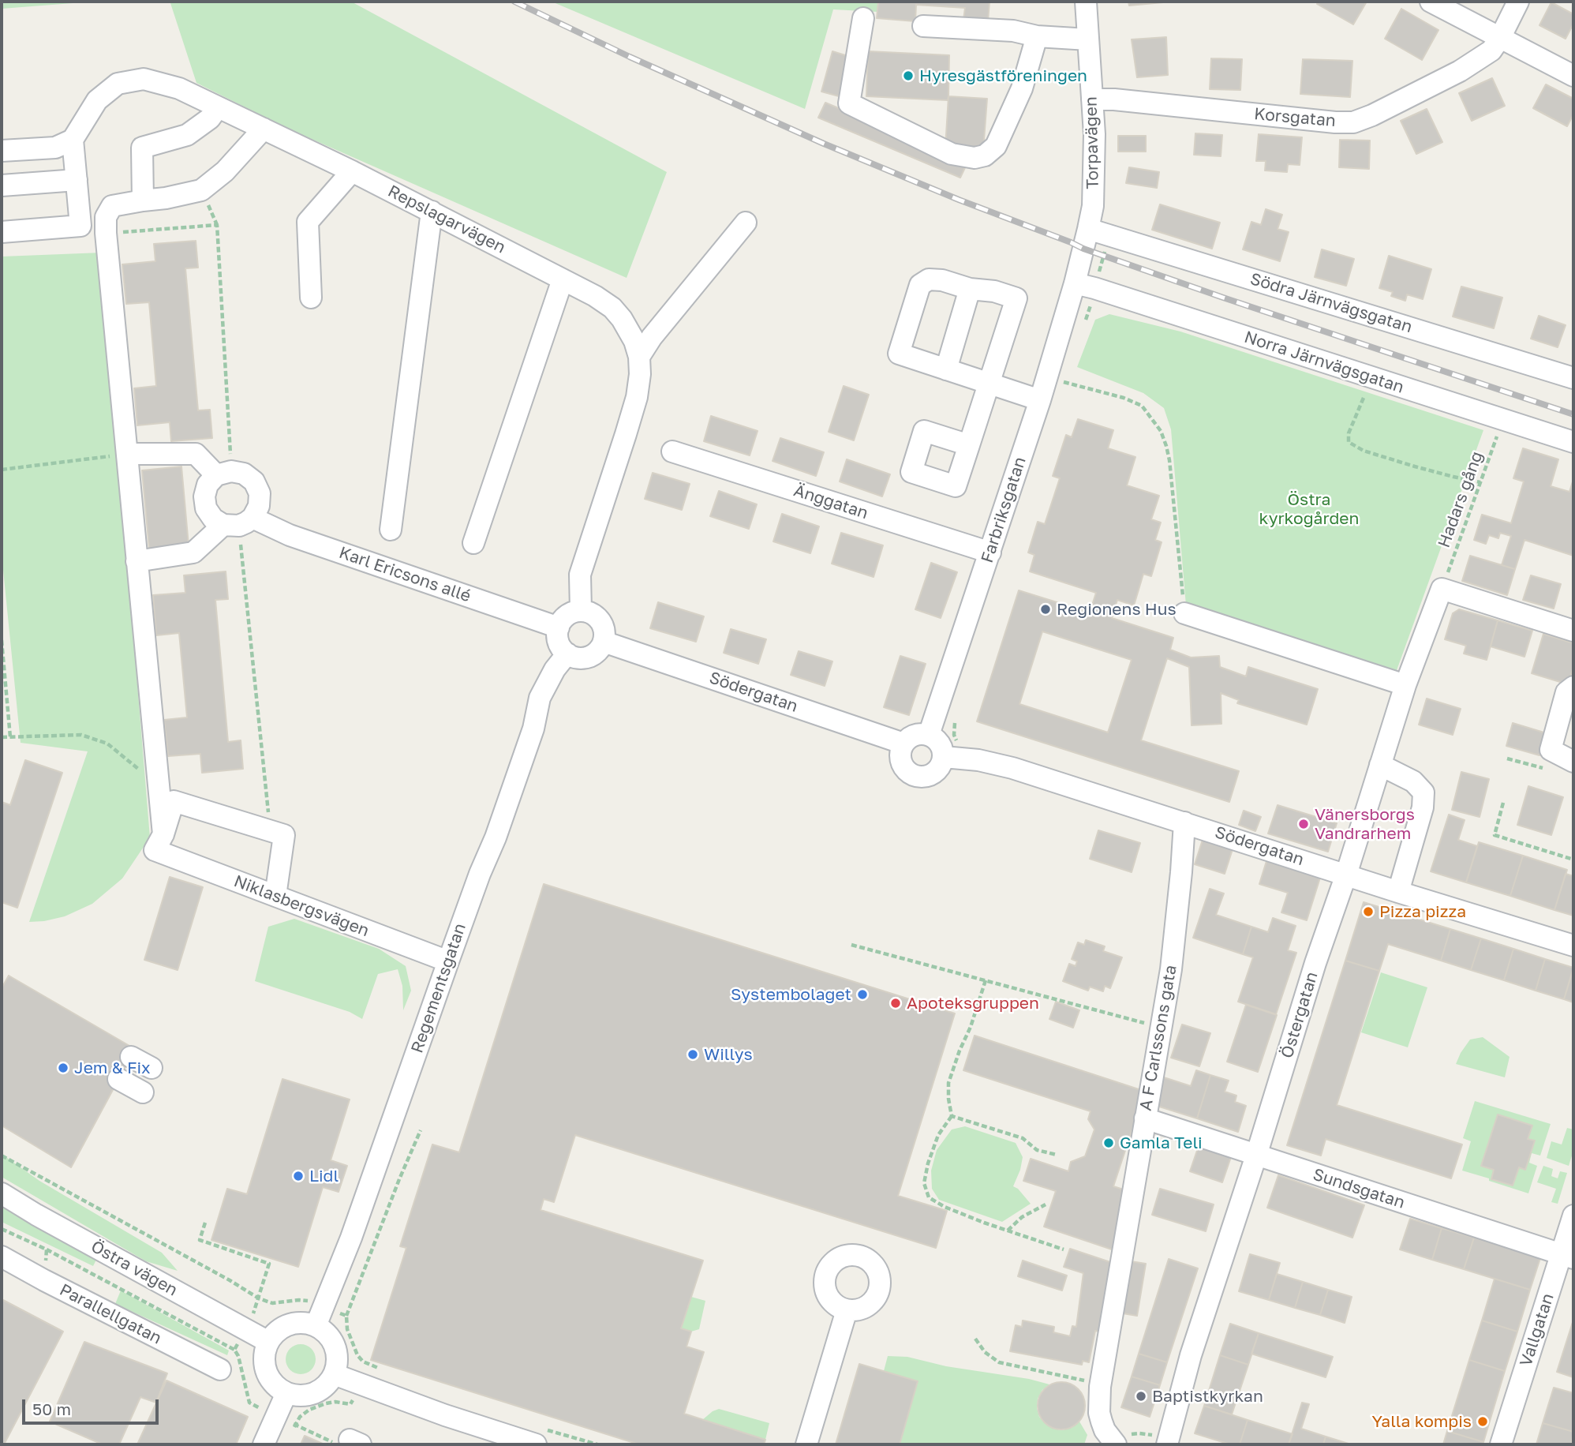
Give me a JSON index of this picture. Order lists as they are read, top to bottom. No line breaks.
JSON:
{"streets":{"street":["Korsgatan","Torpavägen","Repslagarvägen","Södra Järnvägsgatan","Norra Järnvägsgatan","Änggatan","Farbriksgatan","Karl Ericsons allé","Södergatan","Niklasbergsvägen","Regementsgatan","Östergatan","A F Carlssons gata","Sundsgatan","Östra vägen","Parallellgatan","Vallgatan"],"path":["Hadars gång"]},"crossings":[["Korsgatan","Torpavägen"],["Torpavägen","Södra Järnvägsgatan"],["Torpavägen","Norra Järnvägsgatan"],["Torpavägen","Farbriksgatan"],["Repslagarvägen","Karl Ericsons allé"],["Repslagarvägen","Södergatan"],["Repslagarvägen","Regementsgatan"],["Norra Järnvägsgatan","Hadars gång"],["Norra Järnvägsgatan","Farbriksgatan"],["Hadars gång","Östergatan"],["Änggatan","Farbriksgatan"],["Farbriksgatan","Södergatan"],["Karl Ericsons allé","Södergatan"],["Karl Ericsons allé","Regementsgatan"],["Södergatan","Regementsgatan"],["Södergatan","Östergatan"],["Södergatan","A F Carlssons gata"],["Niklasbergsvägen","Regementsgatan"],["Regementsgatan","Östra vägen"],["Östergatan","Sundsgatan"],["A F Carlssons gata","Sundsgatan"],["Sundsgatan","Vallgatan"]],"parks":["Östra kyrkogården"],"places":["Hyresgästföreningen","Regionens Hus","Vänersborgs Vandrarhem","Pizza pizza","Systembolaget","Apoteksgruppen","Willys","Jem & Fix","Gamla Teli","Lidl","Baptistkyrkan","Yalla kompis"],"scale_bar":"50 m"}
